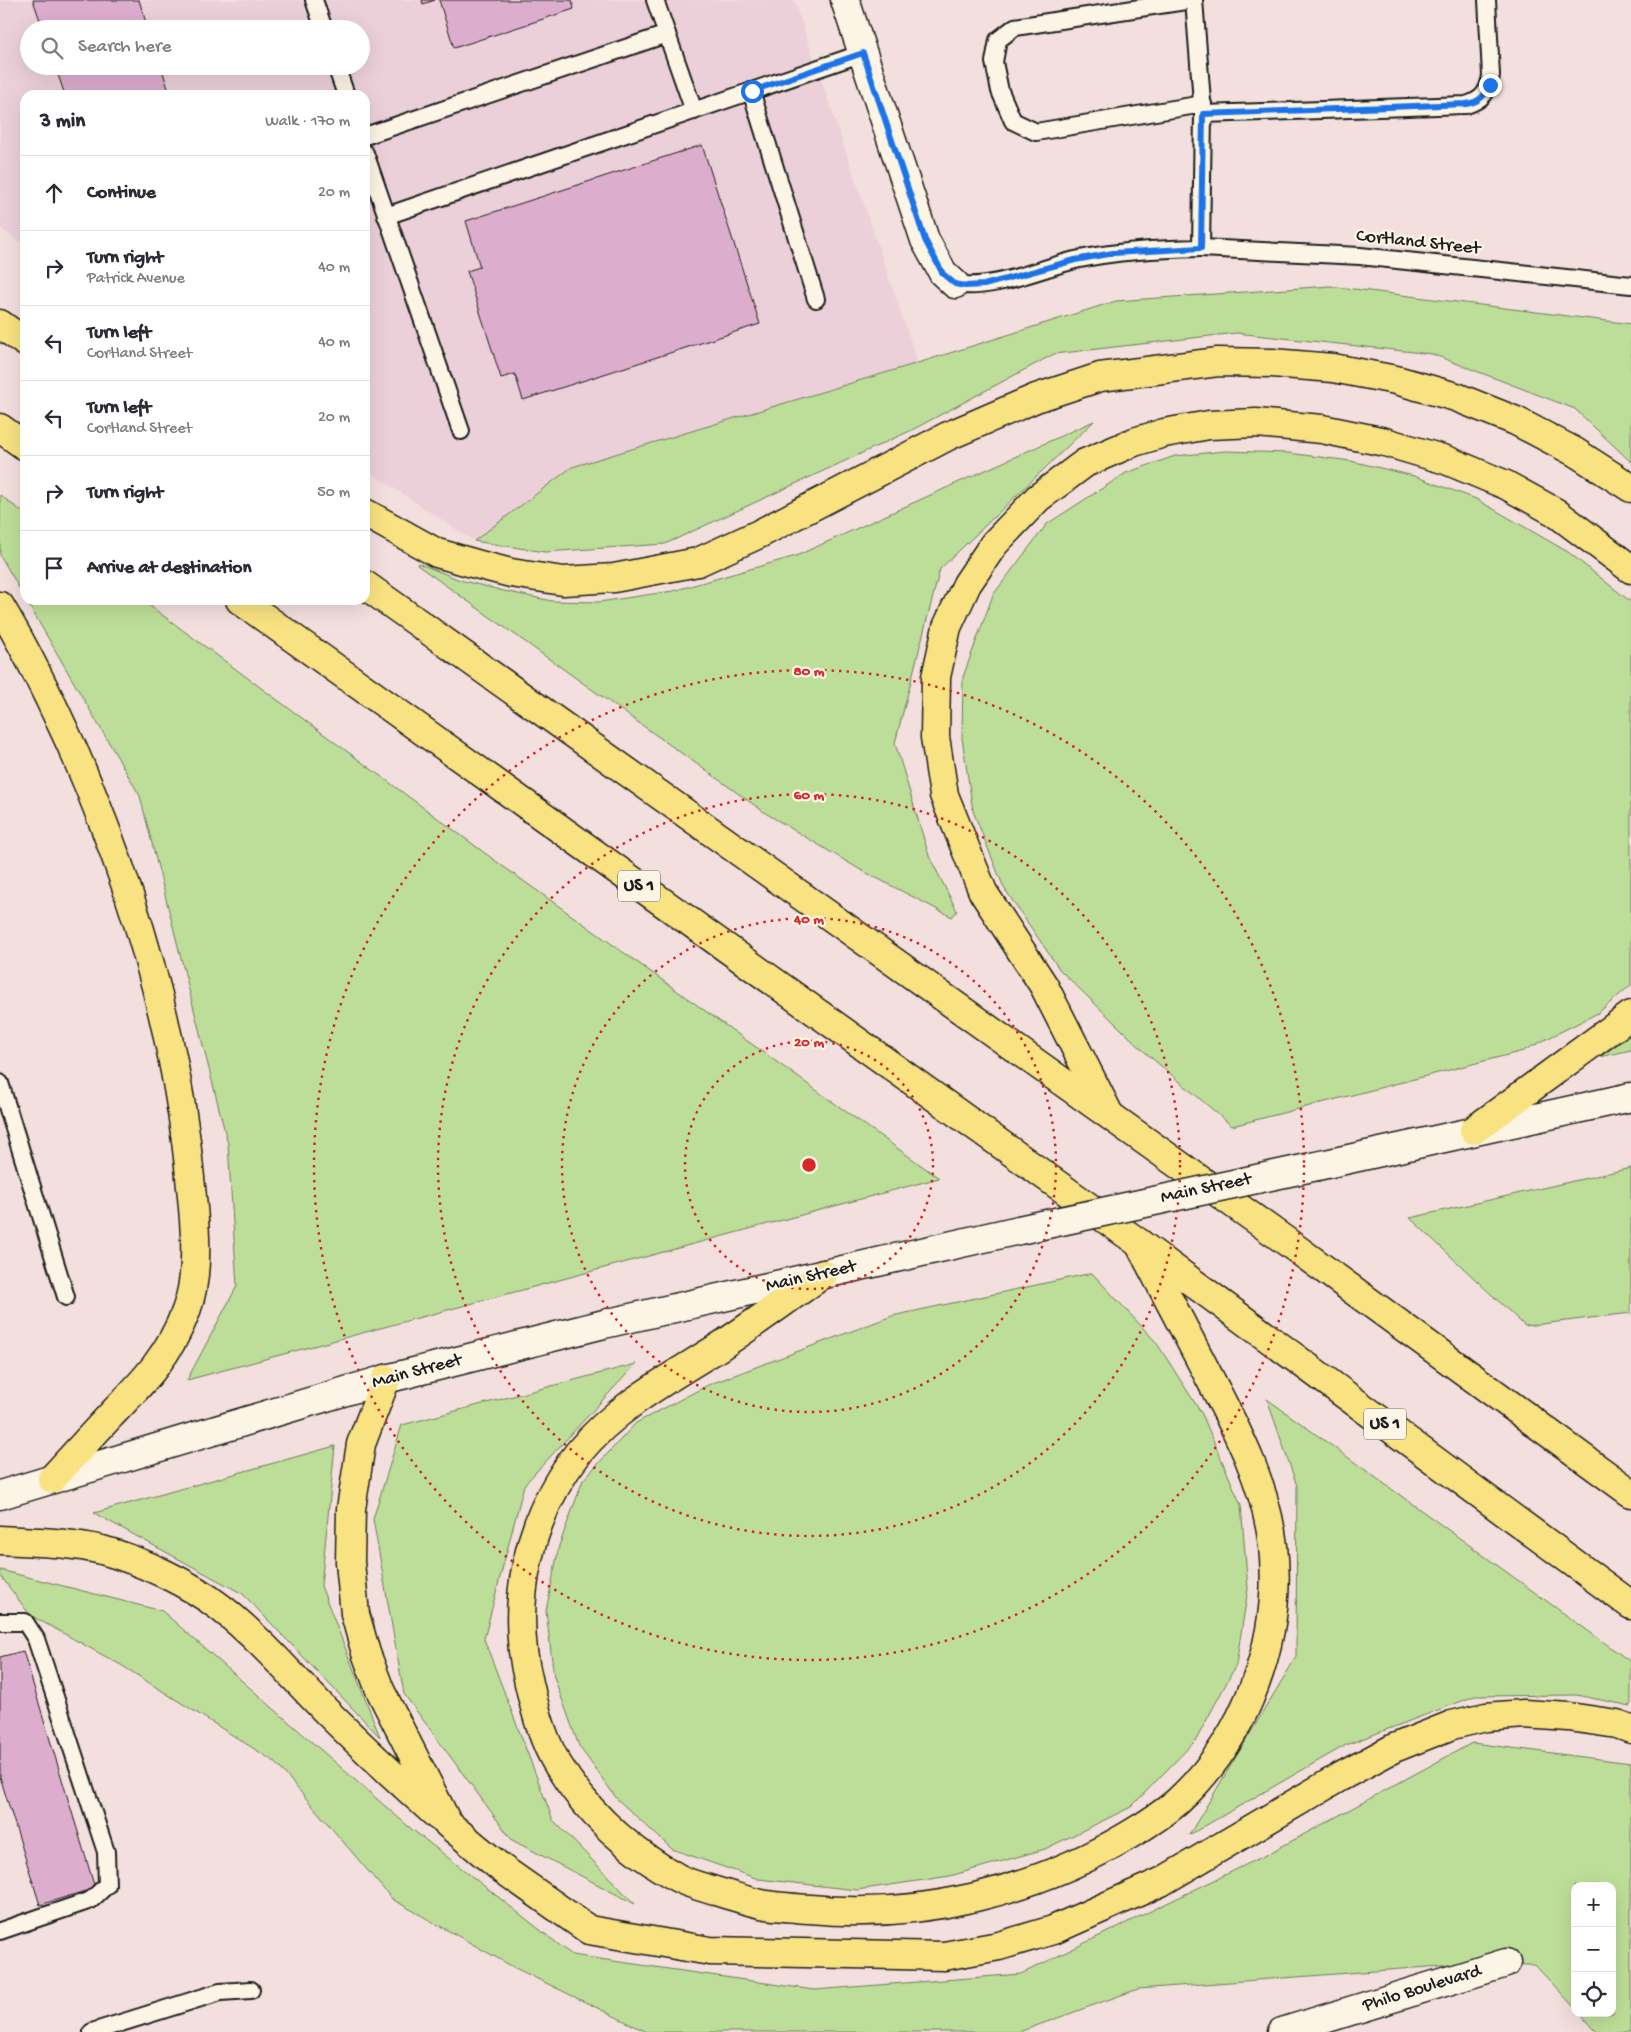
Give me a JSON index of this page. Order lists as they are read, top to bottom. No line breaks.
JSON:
{"streets":{"highway":["US 1"],"main road":["Main Street","Philo Boulevard"],"lane":["Cortland Street"]},"page":{"search":"Search here","heading":["3 min","Walk · 170 m"],"list":[["Continue","20 m"],["Turn right","Patrick Avenue","40 m"],["Turn left","Cortland Street","40 m"],["Turn left","Cortland Street","20 m"],["Turn right","50 m"],"Arrive at destination"],"map_buttons":["+","−"]},"rings":["80 m","60 m","40 m","20 m"]}
